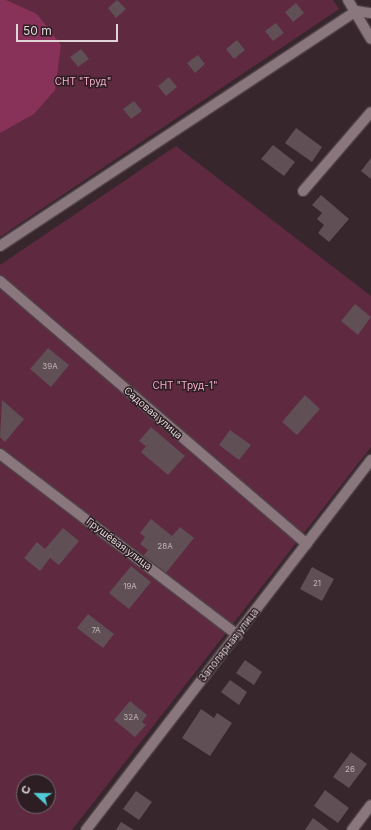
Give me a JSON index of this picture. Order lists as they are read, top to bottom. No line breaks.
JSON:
{"streets":{"street":["Садовая улица","Грушёвая улица","Заполярная улица"]},"crossings":[["Садовая улица","Заполярная улица"],["Грушёвая улица","Заполярная улица"]],"parks":["СНТ \"Труд\"","СНТ \"Труд-1\""],"house_numbers":["39А","28А","21","19А","7А","32А","26"],"scale_bar":"50 m","north":"left"}
